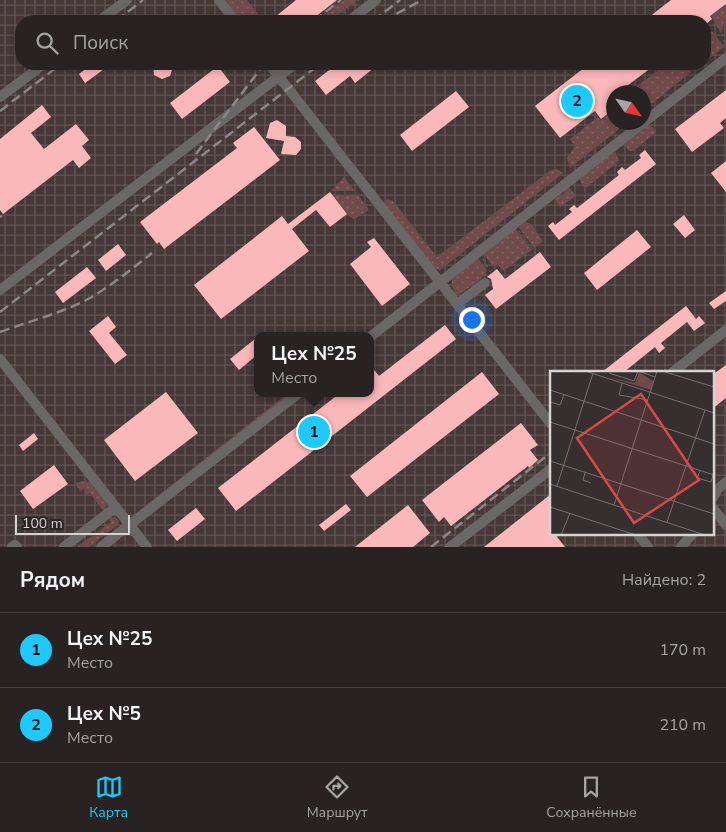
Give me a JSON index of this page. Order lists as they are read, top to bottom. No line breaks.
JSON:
{"scale_bar":"100 m","north":"bottom right","page":{"search":"Поиск","pins":["2","1"],"popup":["Цех №25","Место"],"scale":"100 m","heading":["Рядом","Найдено: 2"],"list":[{"mark":"1","name":"Цех №25","note":"Место","value":"170 m"},{"mark":"2","name":"Цех №5","note":"Место","value":"210 m"}],"nav":["Карта","Маршрут","Сохранённые"]}}
